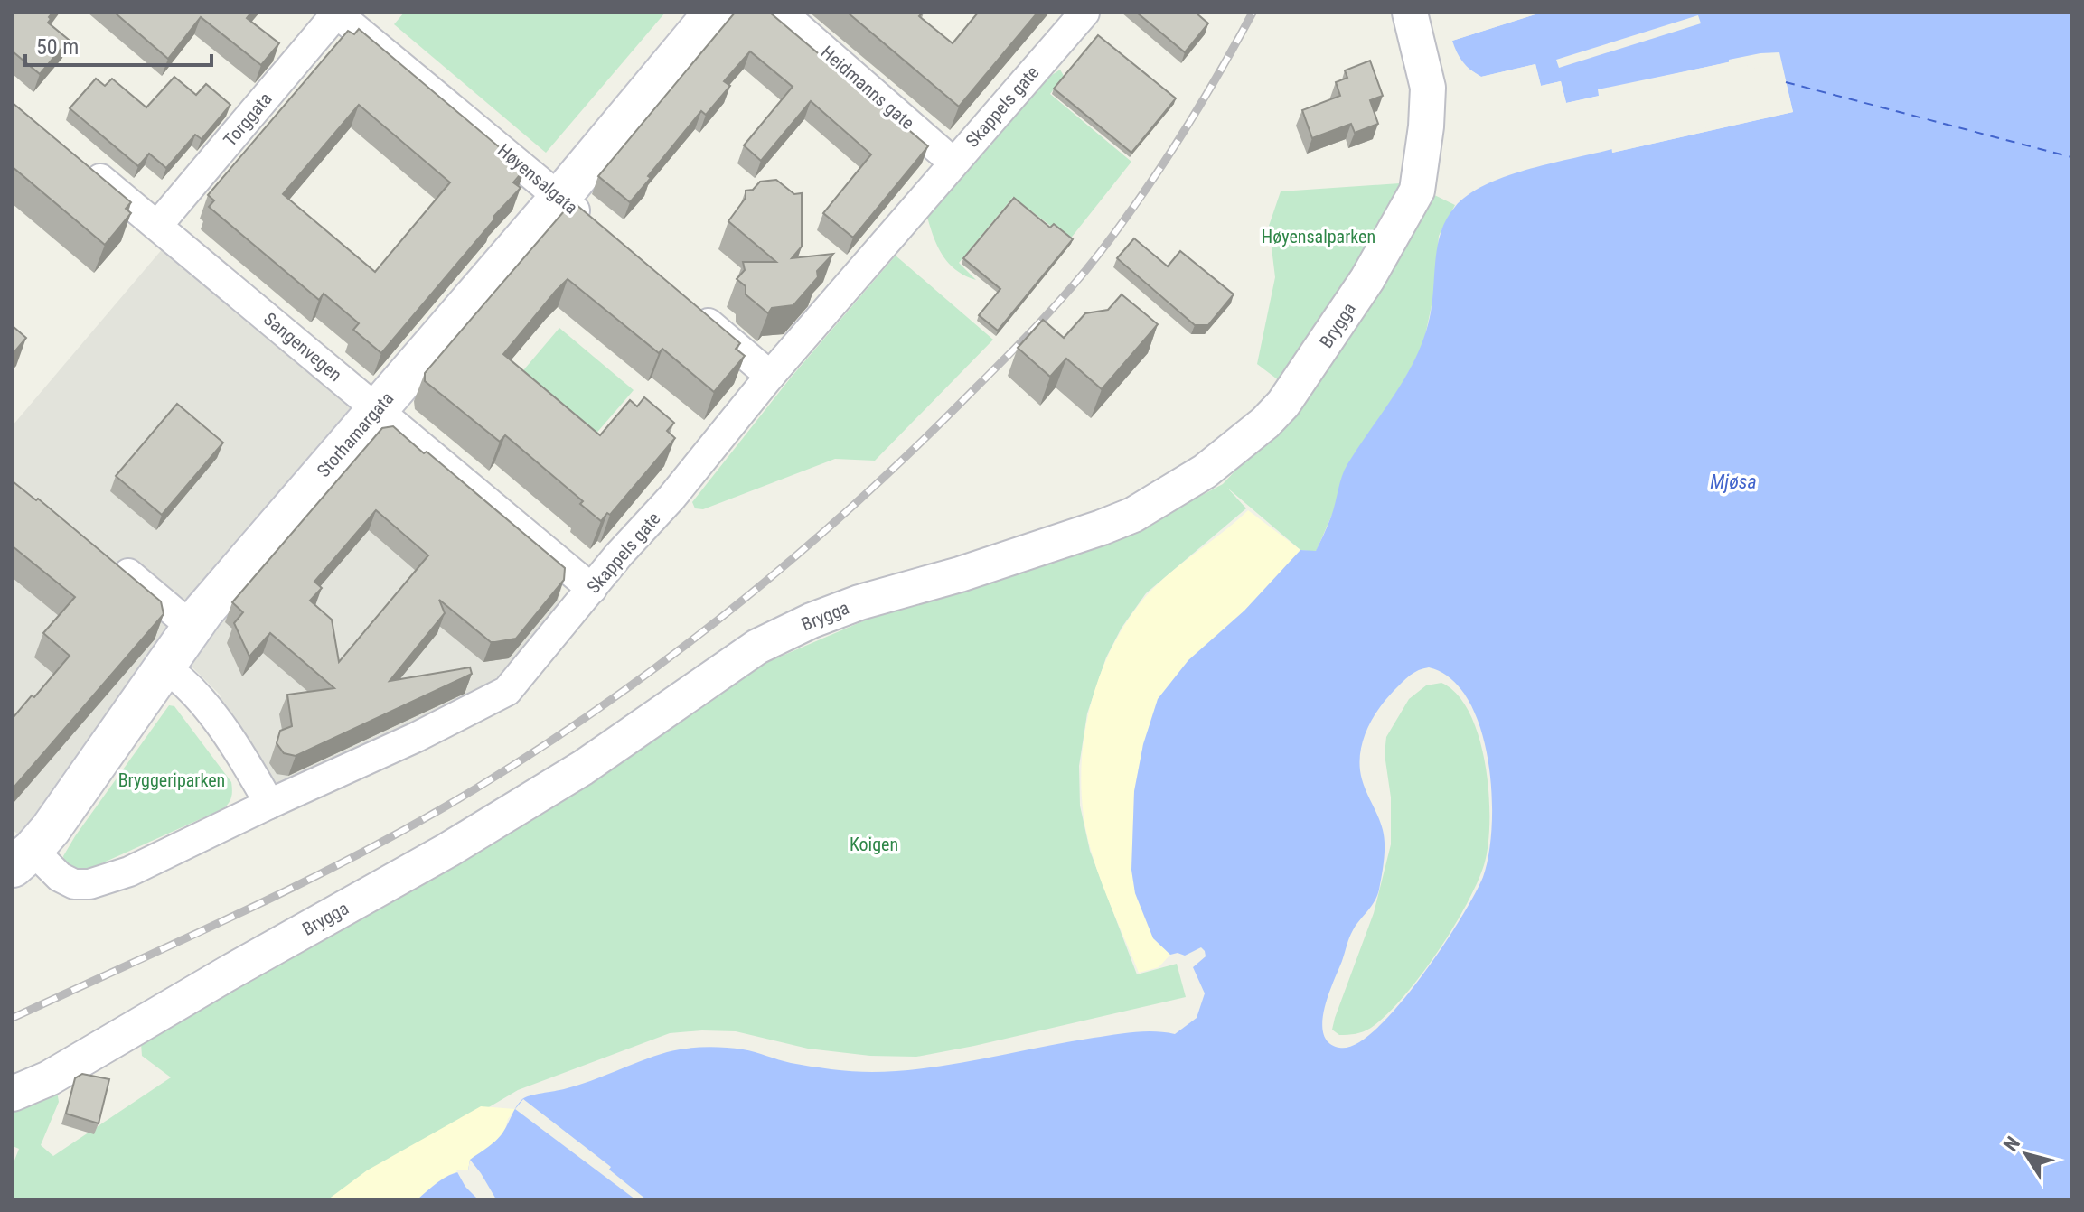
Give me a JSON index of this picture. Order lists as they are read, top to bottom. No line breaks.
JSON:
{"streets":{"main road":["Storhamargata"],"street":["Heidmanns gate","Skappels gate","Torggata","Høyensalgata","Brygga","Sangenvegen"]},"crossings":[["Heidmanns gate","Skappels gate"],["Skappels gate","Sangenvegen"],["Skappels gate","Storhamargata"],["Torggata","Høyensalgata"],["Torggata","Sangenvegen"],["Høyensalgata","Storhamargata"],["Sangenvegen","Storhamargata"]],"water":["Mjøsa"],"parks":["Høyensalparken","Bryggeriparken","Koigen"],"scale_bar":"50 m","north":"top left"}
